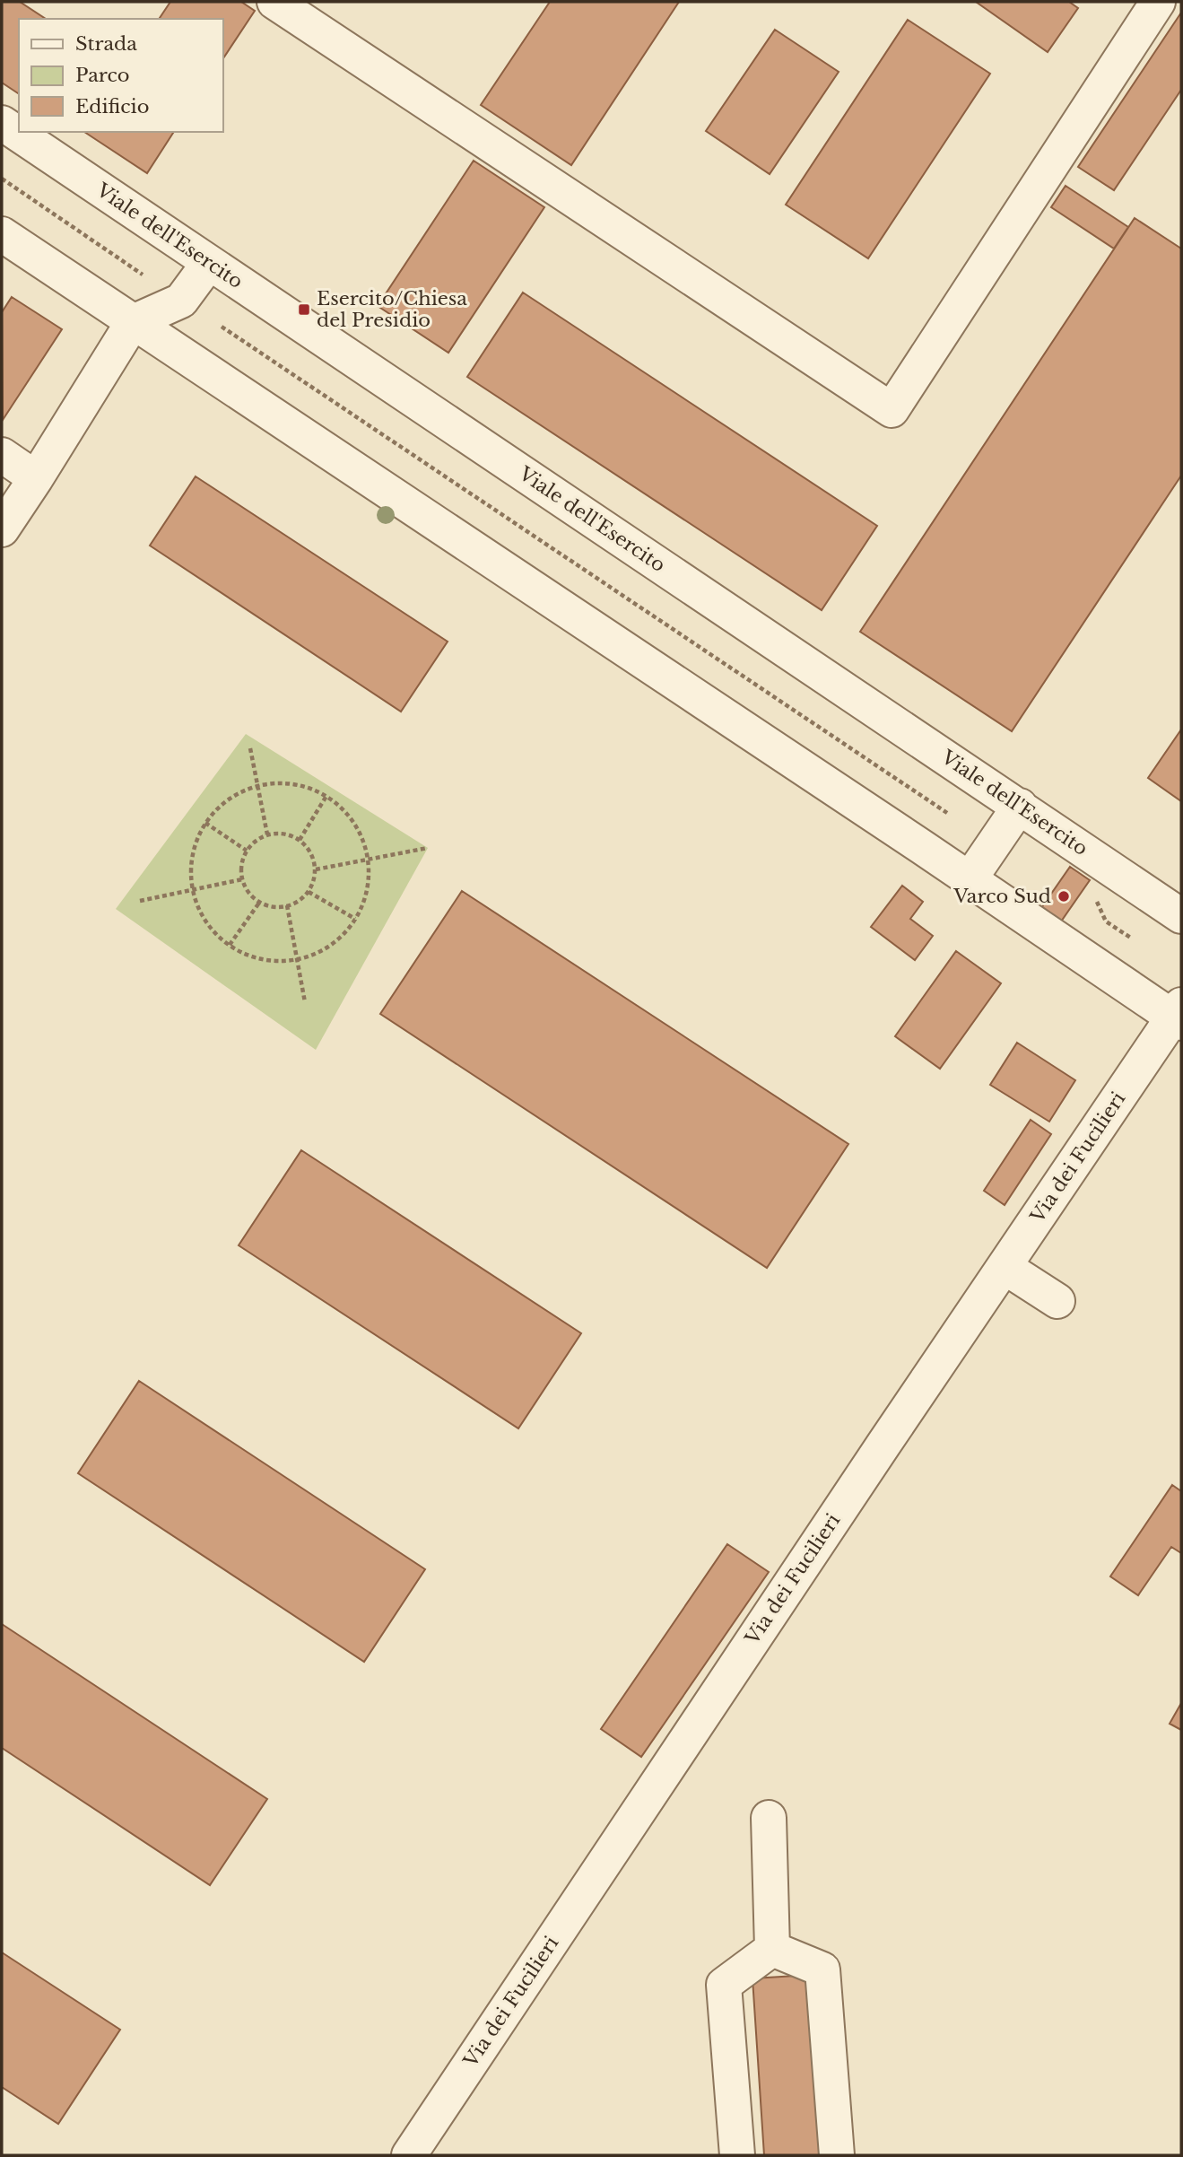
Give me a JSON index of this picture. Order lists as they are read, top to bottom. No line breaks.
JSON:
{"streets":{"street":["Viale dell'Esercito","Via dei Fucilieri"]},"places":{"transit":["Esercito/Chiesa del Presidio"],"other":["Varco Sud"]},"legend":["Strada","Parco","Edificio"]}
